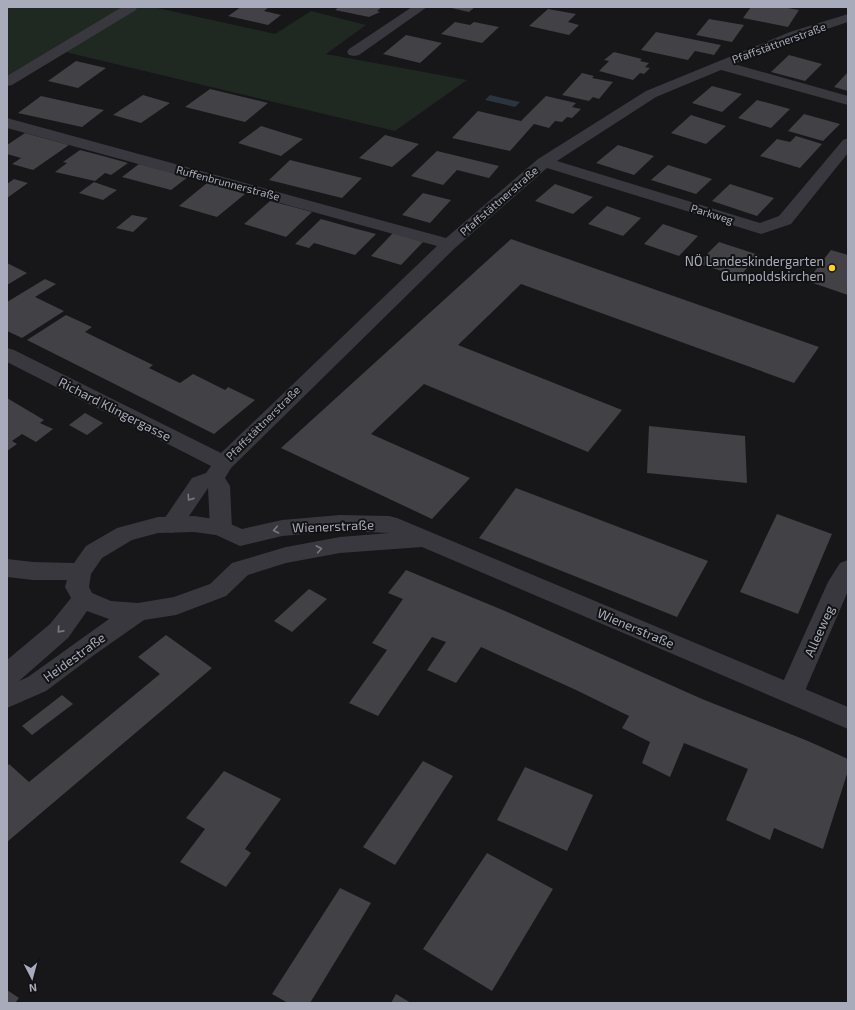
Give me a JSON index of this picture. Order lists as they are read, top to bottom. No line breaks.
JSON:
{"streets":{"street":["Pfaffstättnerstraße","Ruffenbrunnerstraße","Parkweg","Richard Klingergasse","Wienerstraße","Alleeweg","Heidestraße"]},"crossings":[["Pfaffstättnerstraße","Ruffenbrunnerstraße"],["Pfaffstättnerstraße","Parkweg"],["Pfaffstättnerstraße","Richard Klingergasse"],["Pfaffstättnerstraße","Wienerstraße"],["Wienerstraße","Alleeweg"],["Wienerstraße","Heidestraße"]],"places":["NÖ Landeskindergarten Gumpoldskirchen"],"north":"bottom"}
